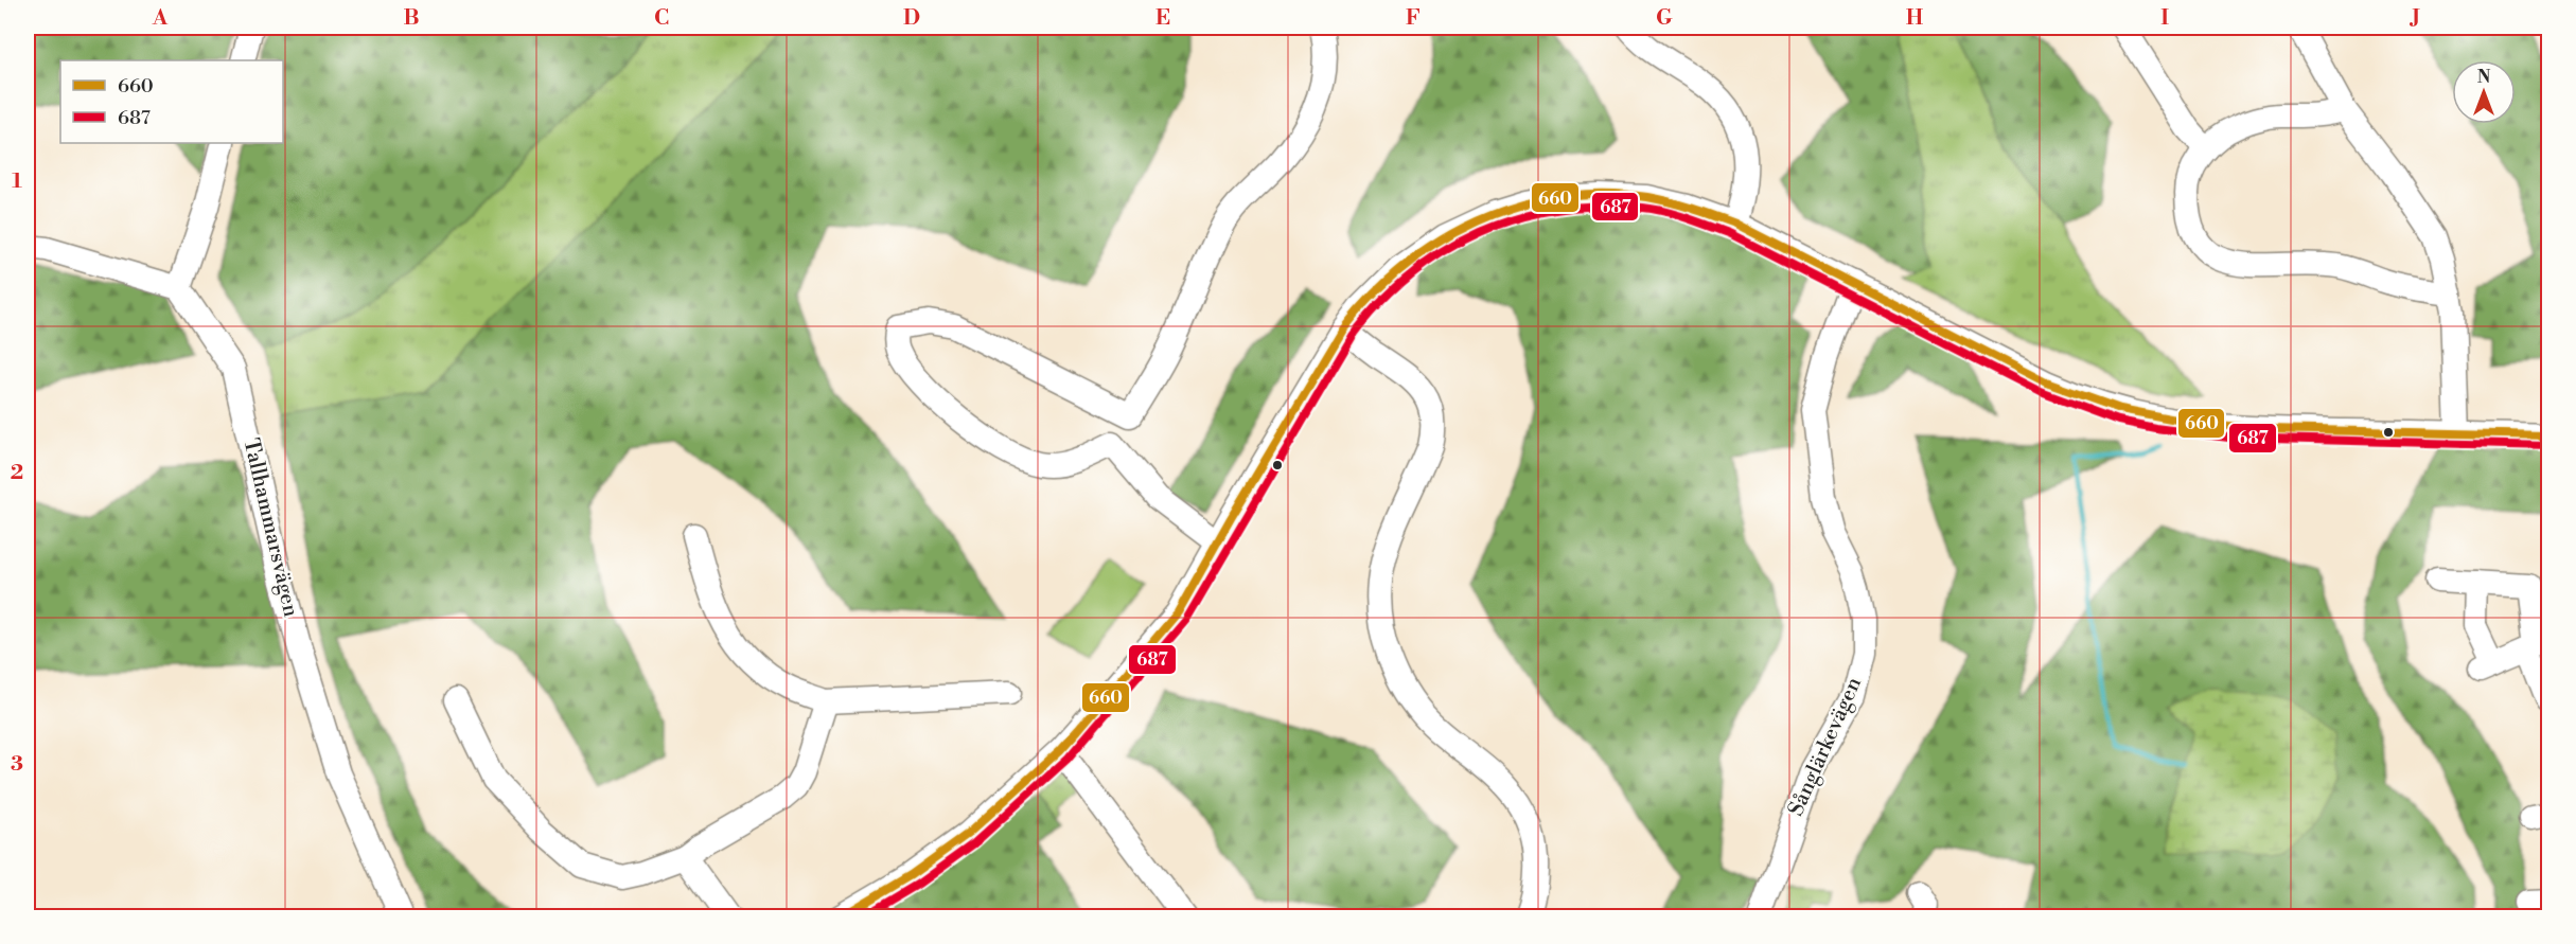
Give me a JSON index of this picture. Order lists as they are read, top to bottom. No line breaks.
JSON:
{"streets":{"street":["Tallhammarsvägen","Sånglärkevägen"]},"lines":["transit line 660","transit line 687"],"legend":["660","687"],"north":"top","grid":{"columns":["A","B","C","D","E","F","G","H","I","J"],"rows":["1","2","3"]}}
